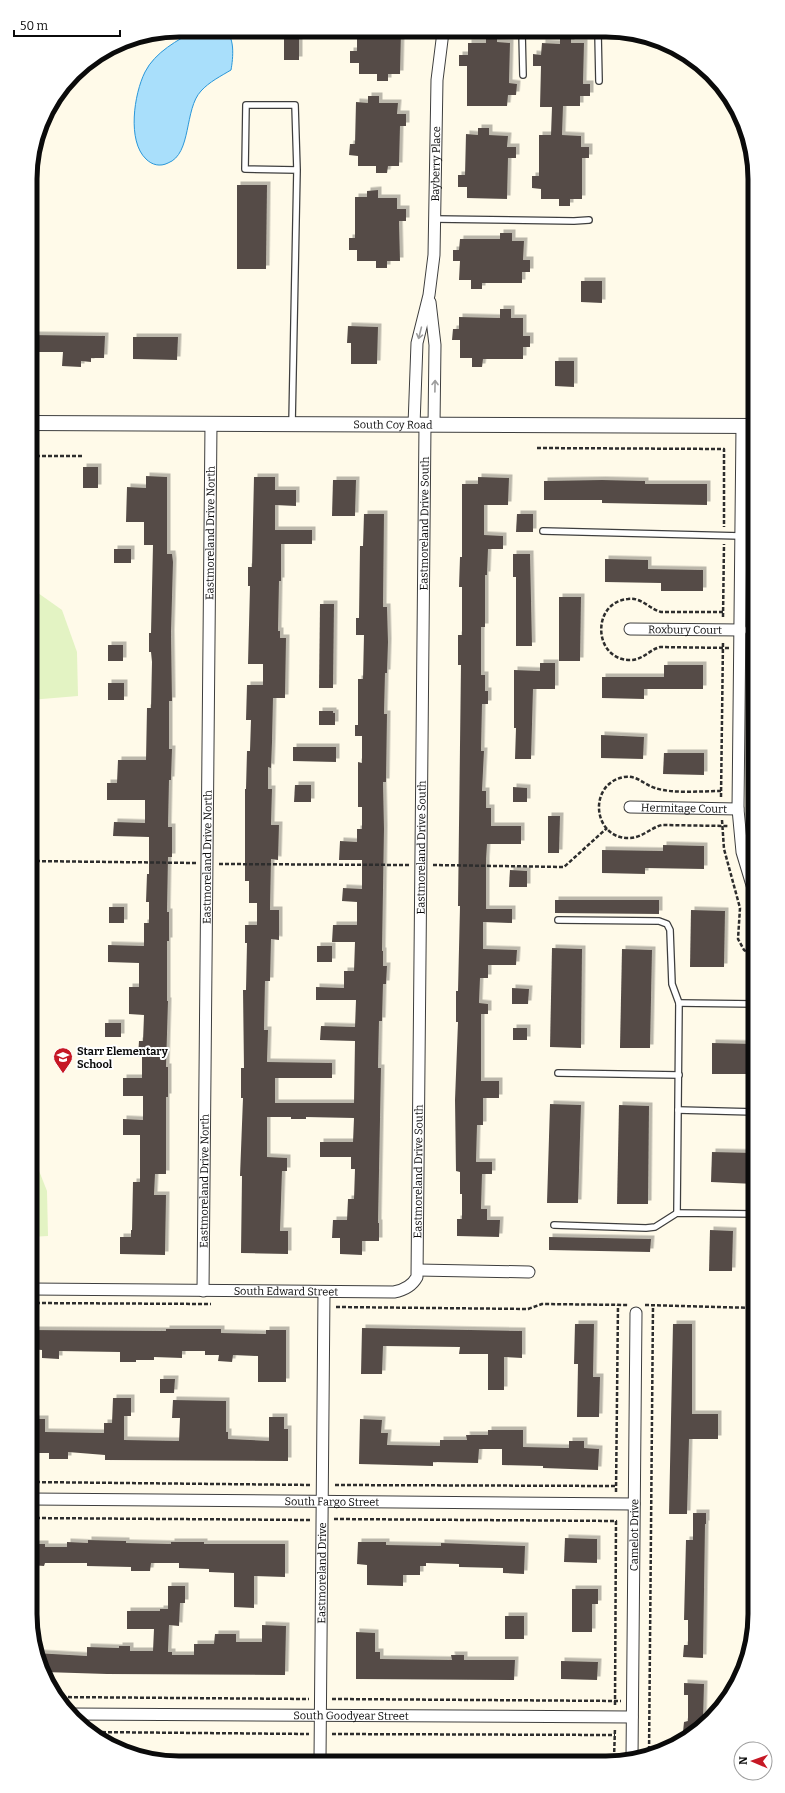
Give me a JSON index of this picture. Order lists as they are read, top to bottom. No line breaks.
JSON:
{"streets":{"street":["Bayberry Place","South Coy Road","Eastmoreland Drive South","Eastmoreland Drive North","Roxbury Court","Hermitage Court","South Edward Street","South Fargo Street","Camelot Drive","Eastmoreland Drive","South Goodyear Street"]},"crossings":[["Bayberry Place","South Coy Road"],["Bayberry Place","Eastmoreland Drive South"],["South Coy Road","Eastmoreland Drive South"],["South Coy Road","Eastmoreland Drive North"],["Eastmoreland Drive South","South Edward Street"],["Eastmoreland Drive North","South Edward Street"],["South Edward Street","Eastmoreland Drive"],["South Fargo Street","Camelot Drive"],["South Fargo Street","Eastmoreland Drive"],["Camelot Drive","South Goodyear Street"],["Eastmoreland Drive","South Goodyear Street"]],"places":{"school or university":["Starr Elementary School"]},"scale_bar":"50 m","north":"left"}
